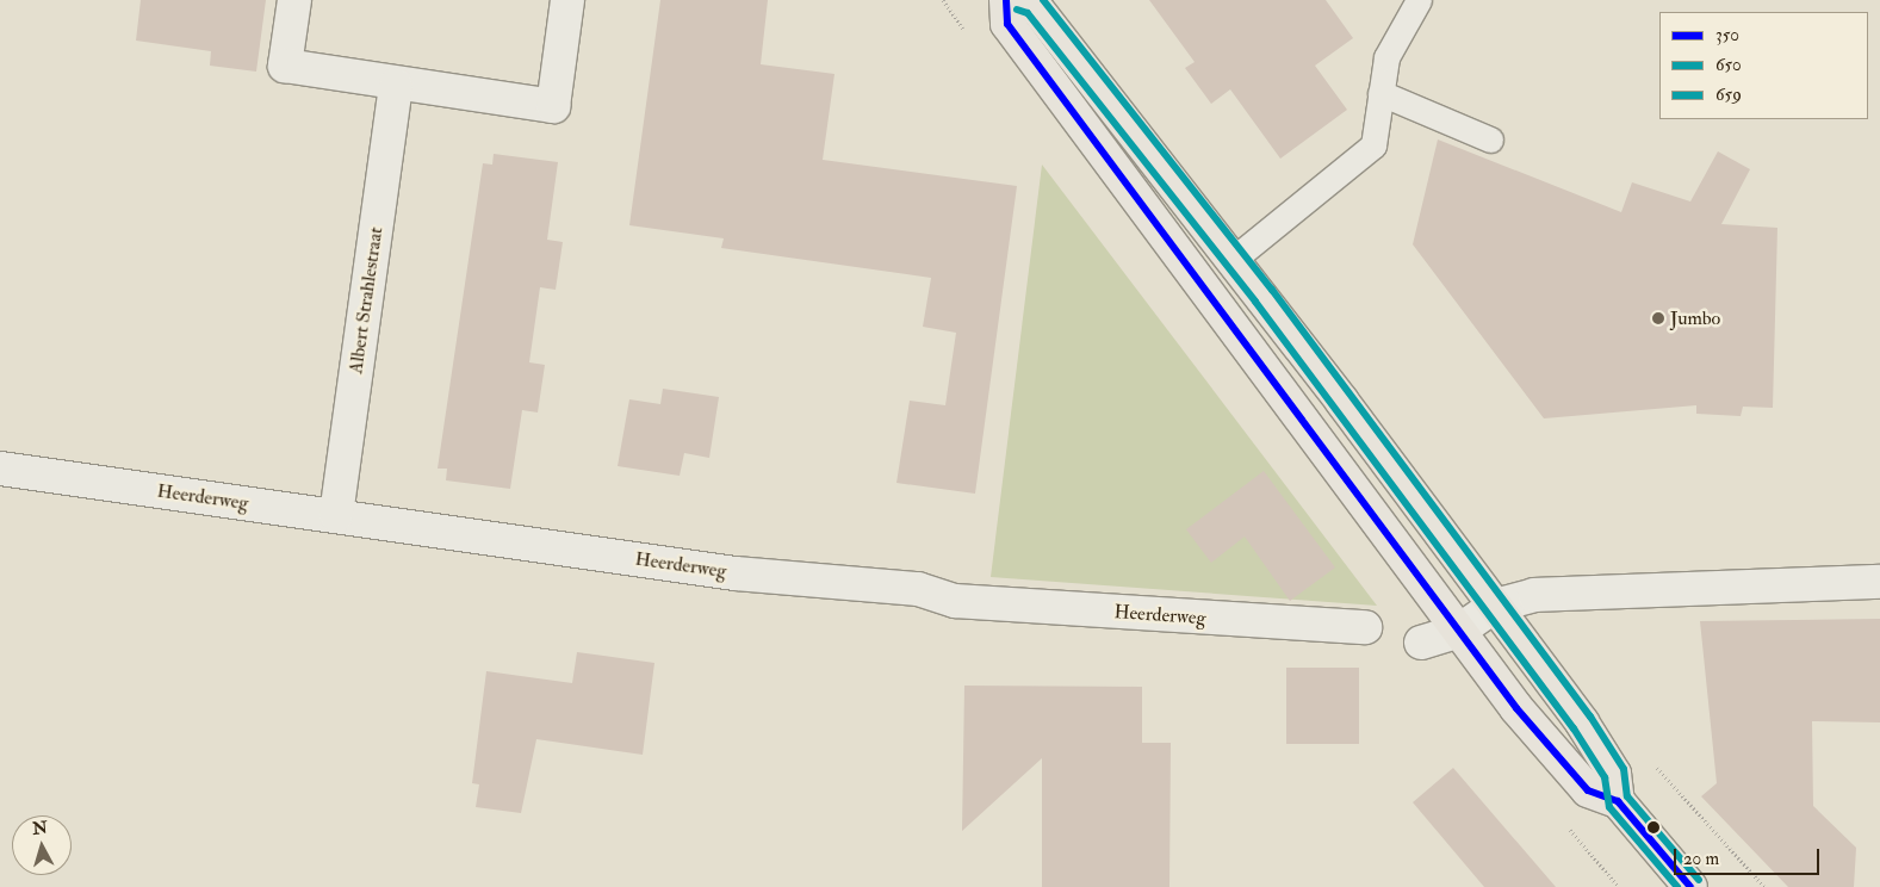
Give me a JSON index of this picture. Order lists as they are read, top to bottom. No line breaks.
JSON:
{"streets":{"street":["Albert Strahlestraat","Heerderweg"]},"crossings":[["Albert Strahlestraat","Heerderweg"]],"places":["Jumbo"],"lines":["transit line 350","transit line 659","transit line 650"],"legend":["350","650","659"],"scale_bar":"20 m","north":"top"}
